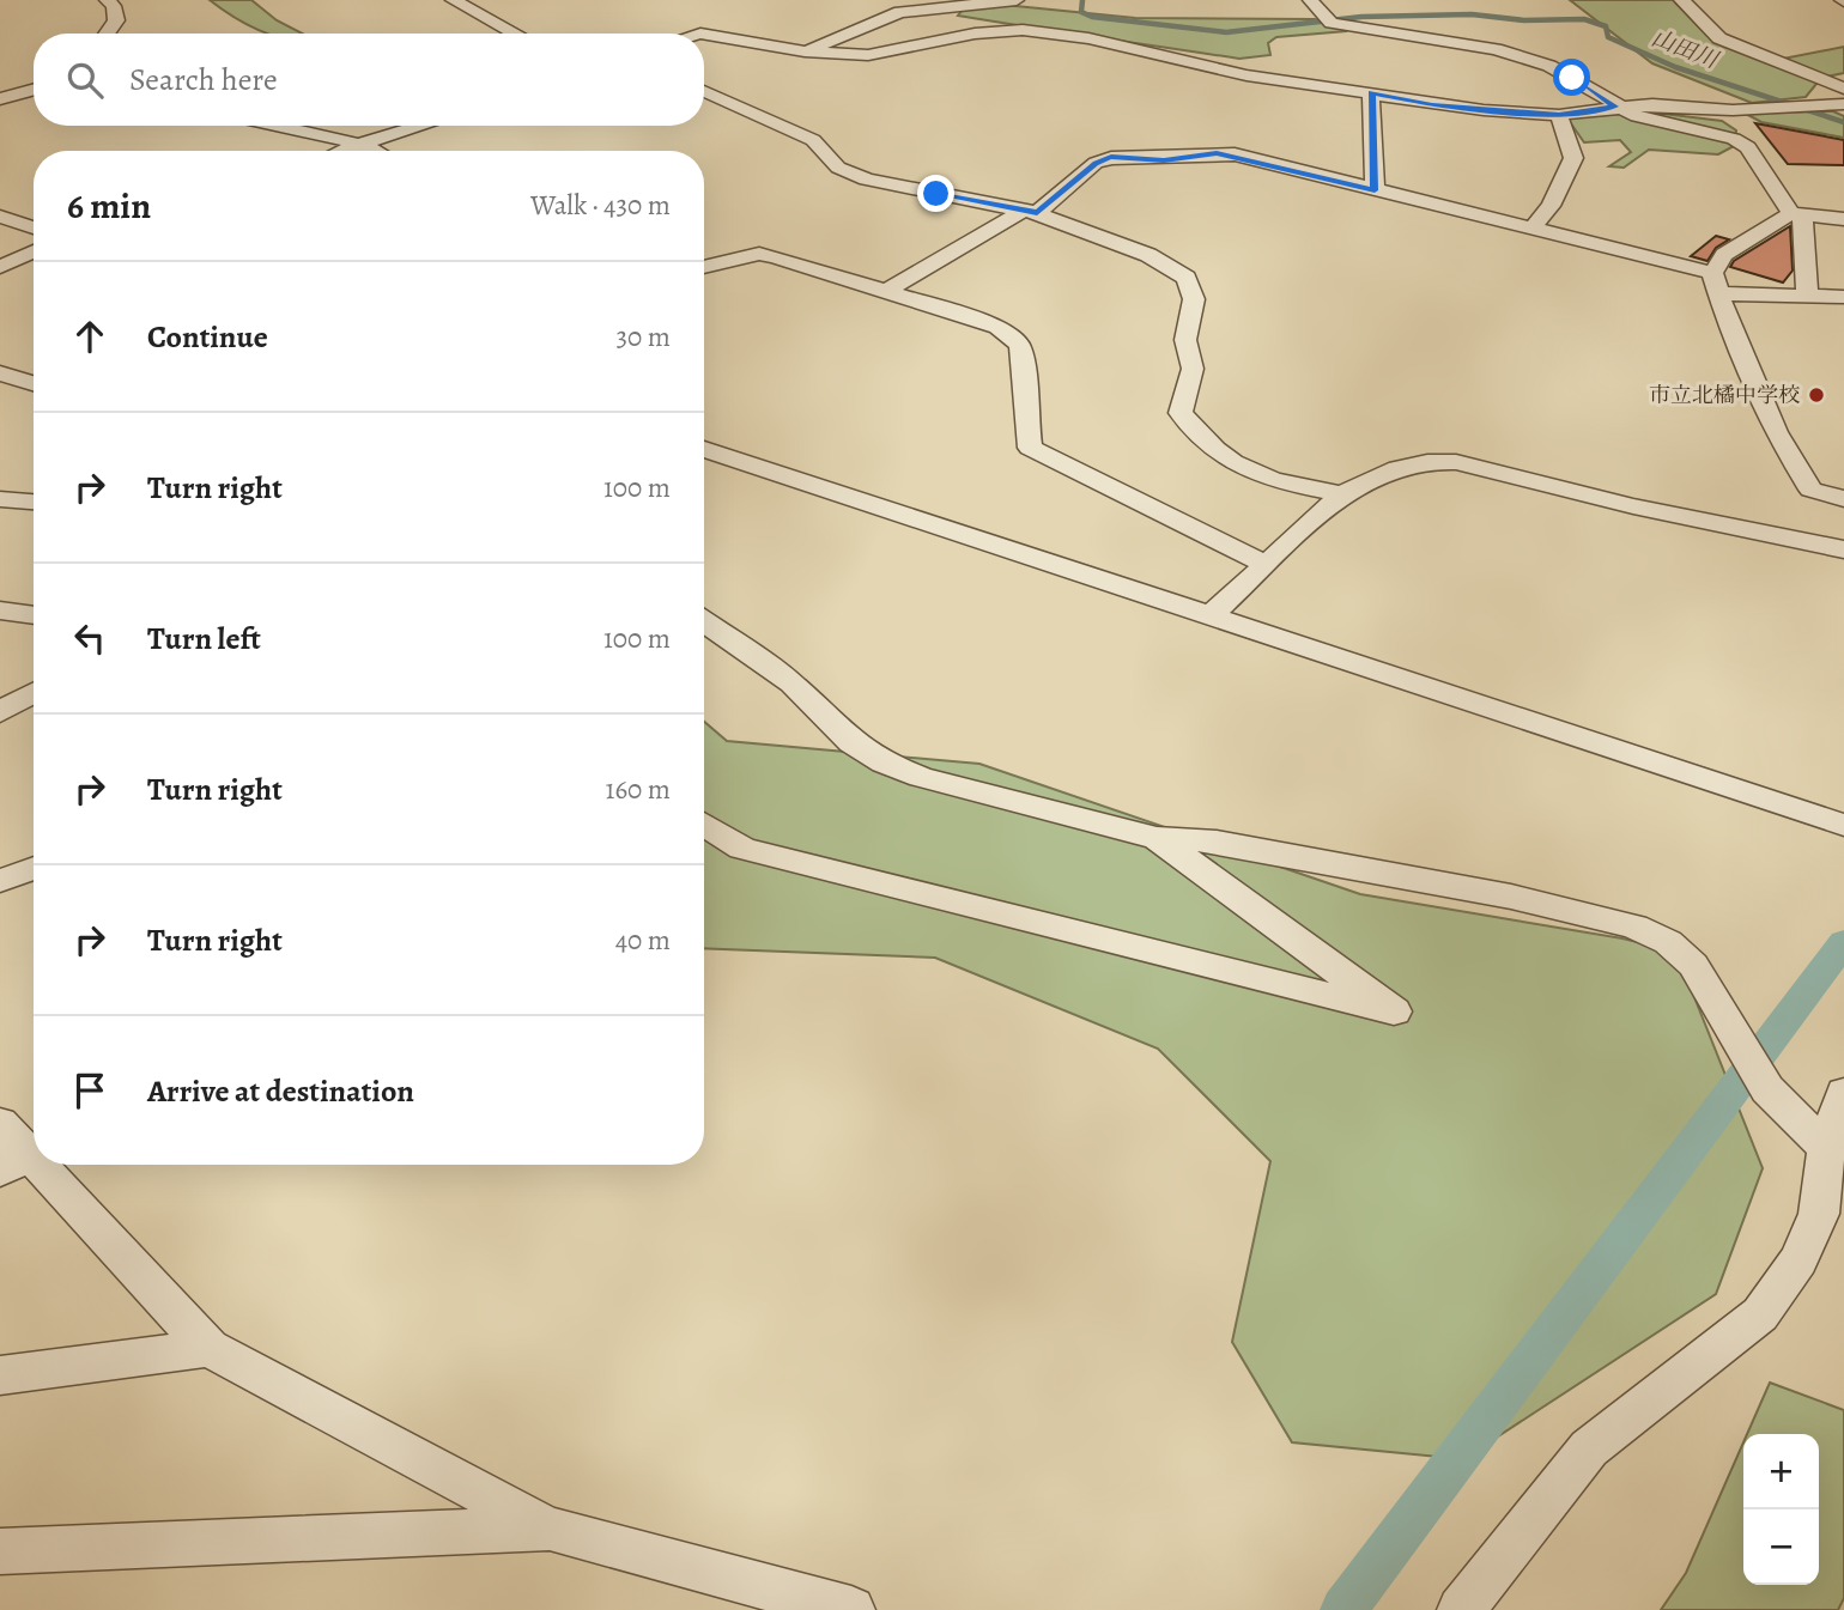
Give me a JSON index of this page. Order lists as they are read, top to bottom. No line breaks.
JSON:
{"water":["山田川"],"places":["市立北橘中学校"],"page":{"search":"Search here","heading":["6 min","Walk · 430 m"],"list":[["Continue","30 m"],["Turn right","100 m"],["Turn left","100 m"],["Turn right","160 m"],["Turn right","40 m"],"Arrive at destination"],"map_buttons":["+","−"]}}
